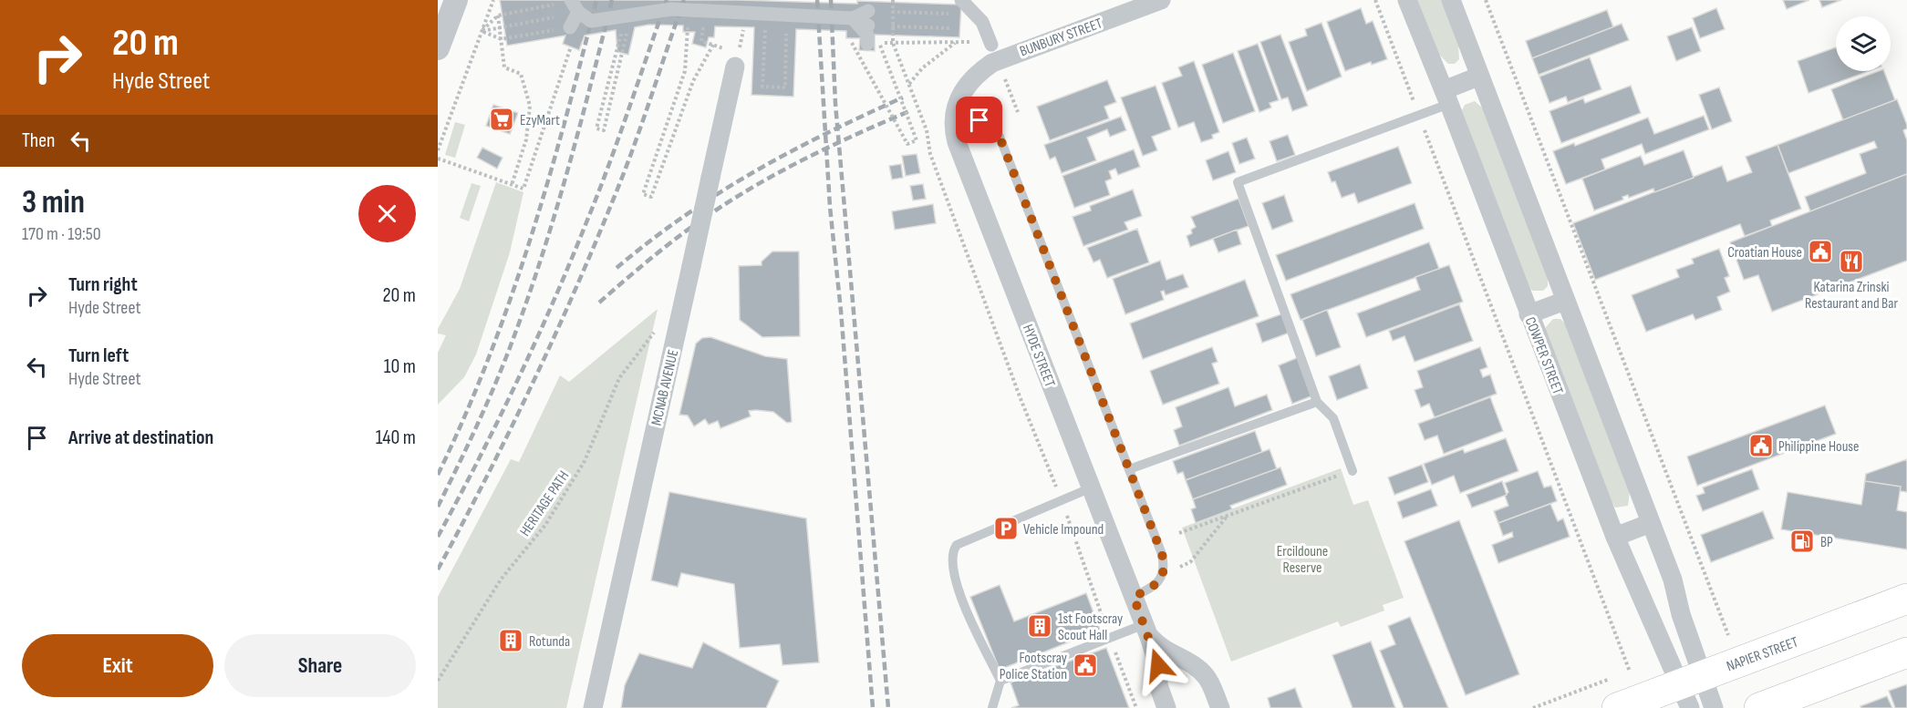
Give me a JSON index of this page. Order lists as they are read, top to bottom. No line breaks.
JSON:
{"streets":{"main road":["NAPIER STREET"],"street":["BUNBURY STREET","HYDE STREET","COWPER STREET","MCNAB AVENUE"],"path":["HERITAGE PATH"]},"crossings":[["BUNBURY STREET","HYDE STREET"],["COWPER STREET","NAPIER STREET"]],"parks":["Ercildoune Reserve"],"places":{"supermarket":["EzyMart"],"public building":["Croatian House","Philippine House","Footscray Police Station"],"restaurant":["Katarina Zrinski Restaurant and Bar"],"parking":["Vehicle Impound"],"fuel station":["BP"],"building":["1st Footscray Scout Hall","Rotunda"]},"page":{"turn":["20 m","Hyde Street"],"then":"Then","heading":["3 min","170 m · 19:50"],"list":[{"name":"Turn right","note":"Hyde Street","value":"20 m"},{"name":"Turn left","note":"Hyde Street","value":"10 m"},{"name":"Arrive at destination","value":"140 m"}],"buttons":["Exit","Share"]}}
